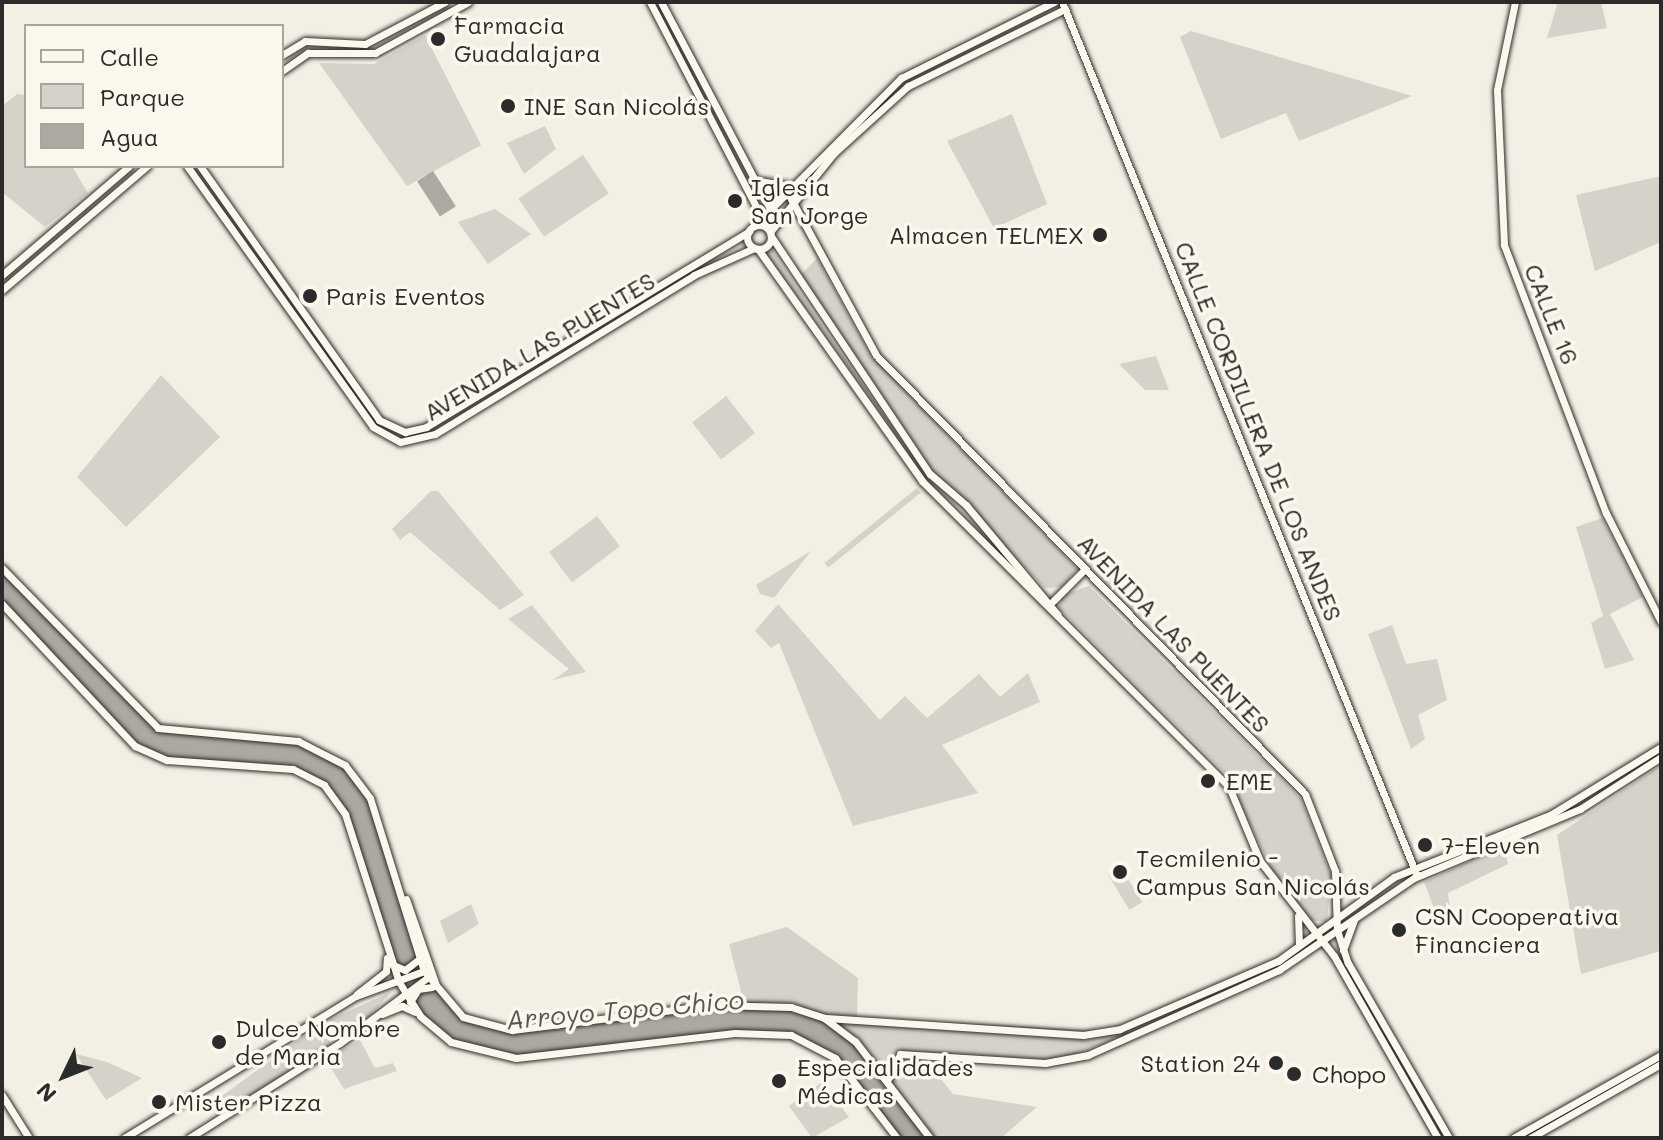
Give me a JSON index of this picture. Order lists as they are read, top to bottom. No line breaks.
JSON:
{"streets":{"street":["CALLE 16","AVENIDA LAS PUENTES","CALLE CORDILLERA DE LOS ANDES"]},"water":["Arroyo Topo Chico"],"places":["Farmacia Guadalajara","INE San Nicolás","Iglesia San Jorge","Almacen TELMEX","Paris Eventos","EME","7-Eleven","Tecmilenio - Campus San Nicolás","CSN Cooperativa Financiera","Dulce Nombre de Maria","Station 24","Chopo","Especialidades Médicas","Mister Pizza"],"legend":["Calle","Parque","Agua"],"north":"bottom left"}
